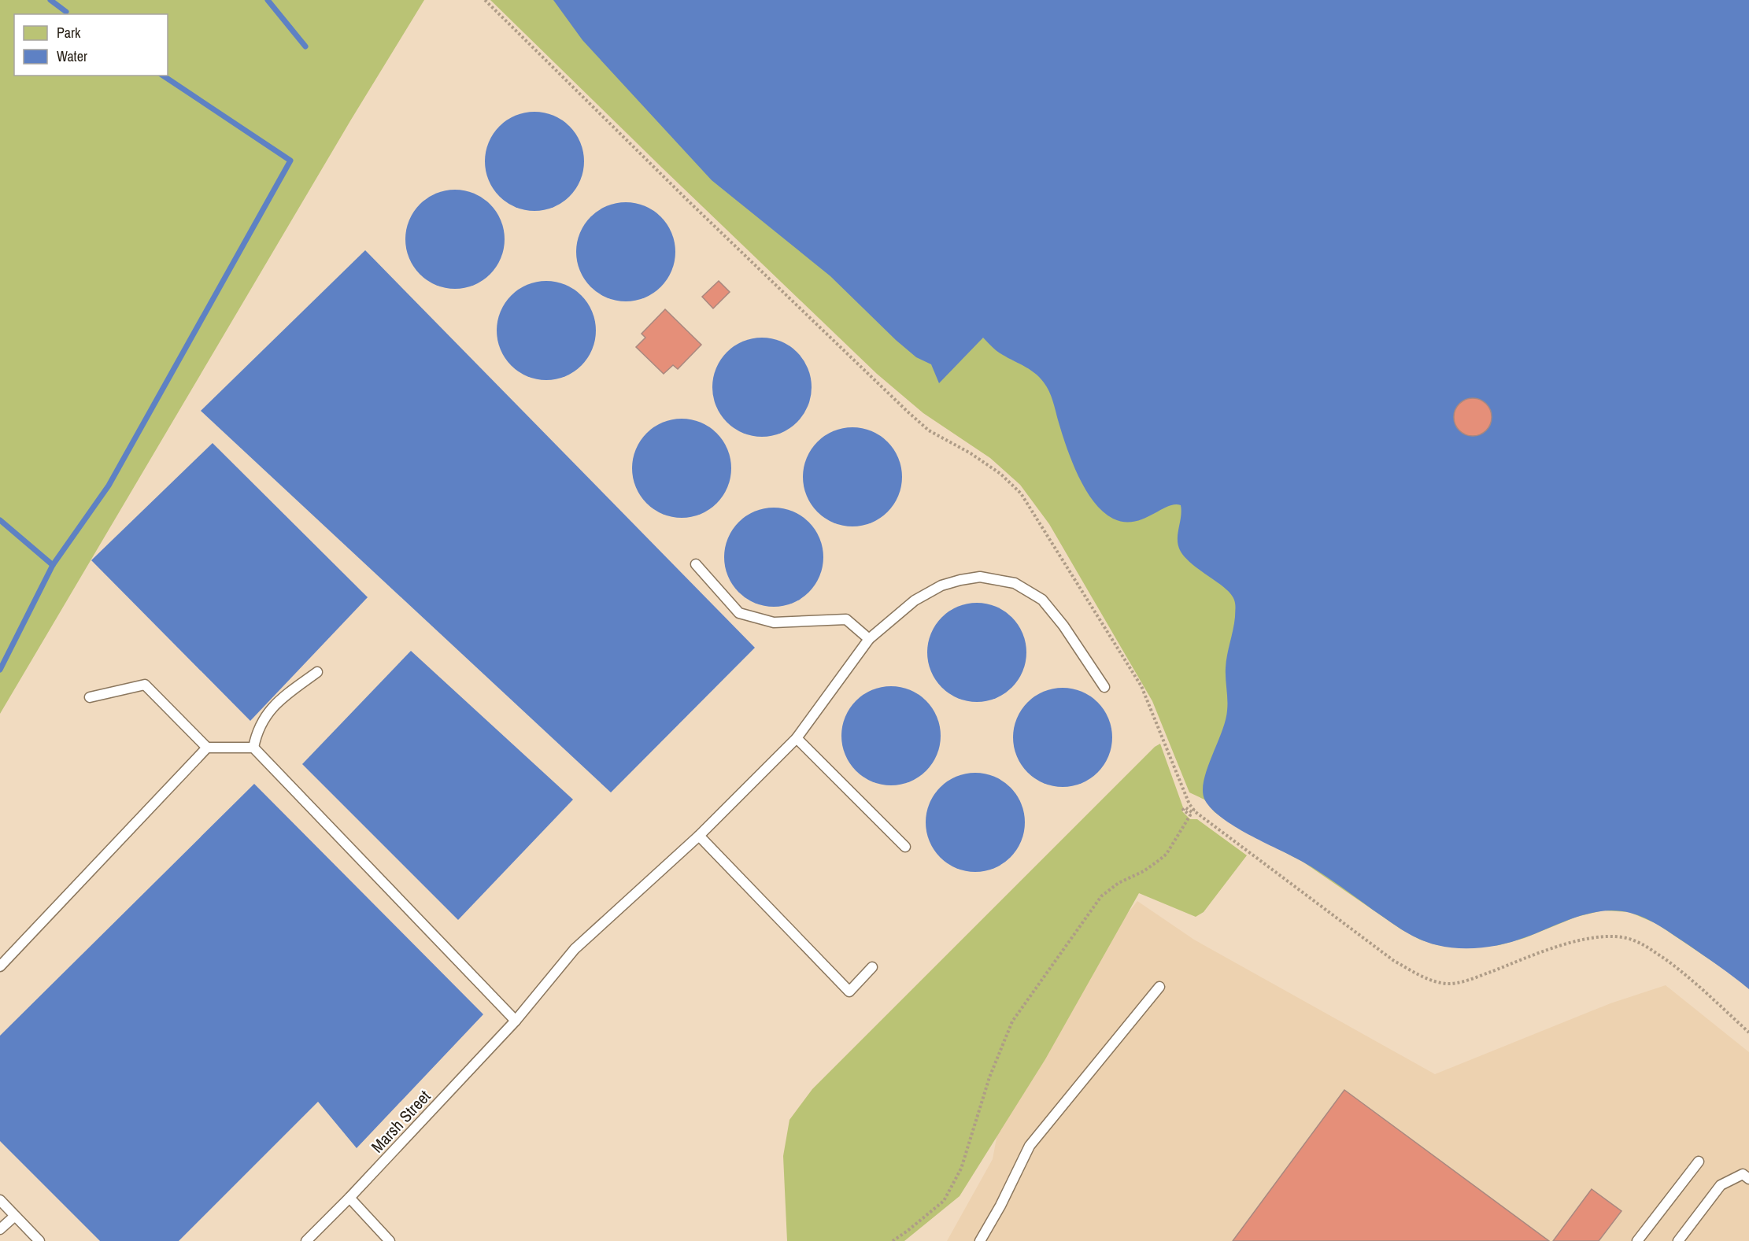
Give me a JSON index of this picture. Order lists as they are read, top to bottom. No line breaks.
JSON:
{"streets":{"lane":["Marsh Street"]},"legend":["Park","Water"]}
